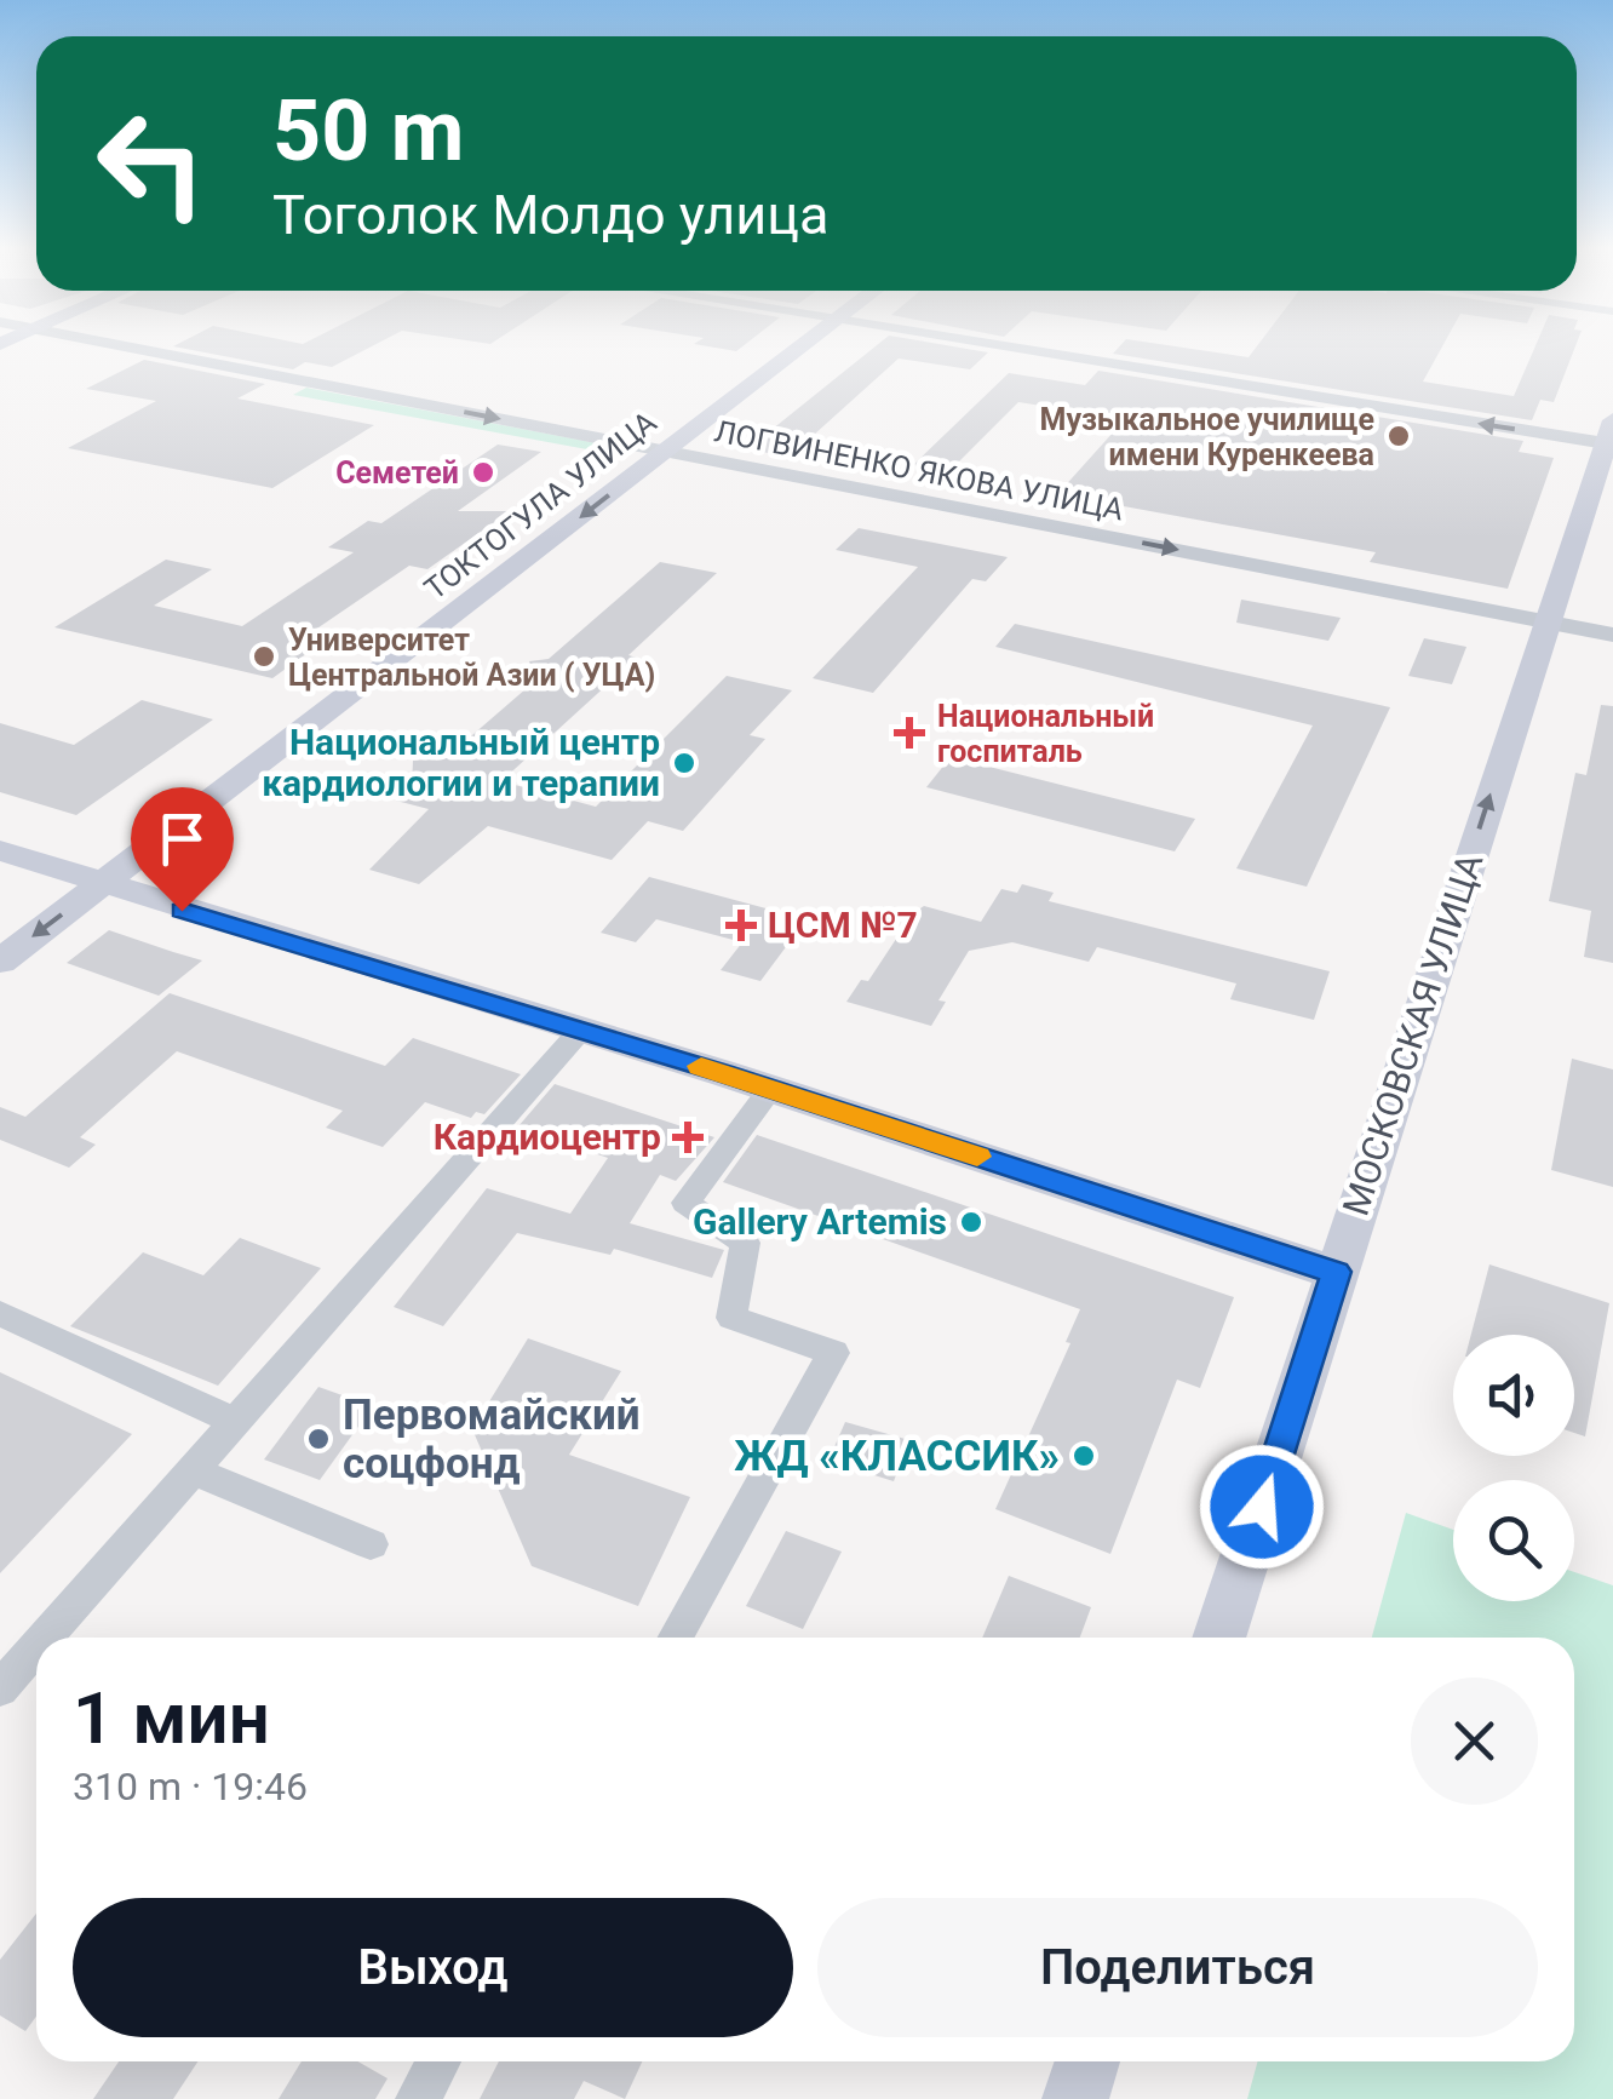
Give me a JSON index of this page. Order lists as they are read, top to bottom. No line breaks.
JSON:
{"streets":{"main road":["ТОКТОГУЛА УЛИЦА","МОСКОВСКАЯ УЛИЦА"],"street":["ЛОГВИНЕНКО ЯКОВА УЛИЦА"]},"crossings":[["ЛОГВИНЕНКО ЯКОВА УЛИЦА","ТОКТОГУЛА УЛИЦА"],["ЛОГВИНЕНКО ЯКОВА УЛИЦА","МОСКОВСКАЯ УЛИЦА"]],"one_way":["ТОКТОГУЛА УЛИЦА","МОСКОВСКАЯ УЛИЦА"],"places":{"other":["Музыкальное училище имени Куренкеева","Семетей","Университет Центральной Азии ( УЦА)","Национальный центр кардиологии и терапии","Gallery Artemis","Первомайский соцфонд","ЖД «КЛАССИК»"],"health":["Национальный госпиталь","ЦСМ №7","Кардиоцентр"]},"page":{"turn":["50 m","Тоголок Молдо улица"],"heading":["1 мин","310 m · 19:46"],"buttons":["Выход","Поделиться"]}}
